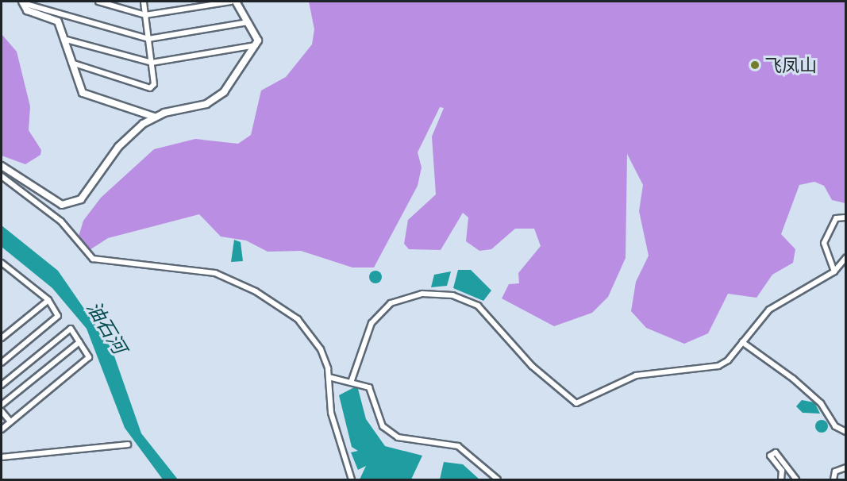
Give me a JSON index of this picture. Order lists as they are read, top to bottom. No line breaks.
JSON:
{"water":["油石河"],"places":["飞凤山"]}
